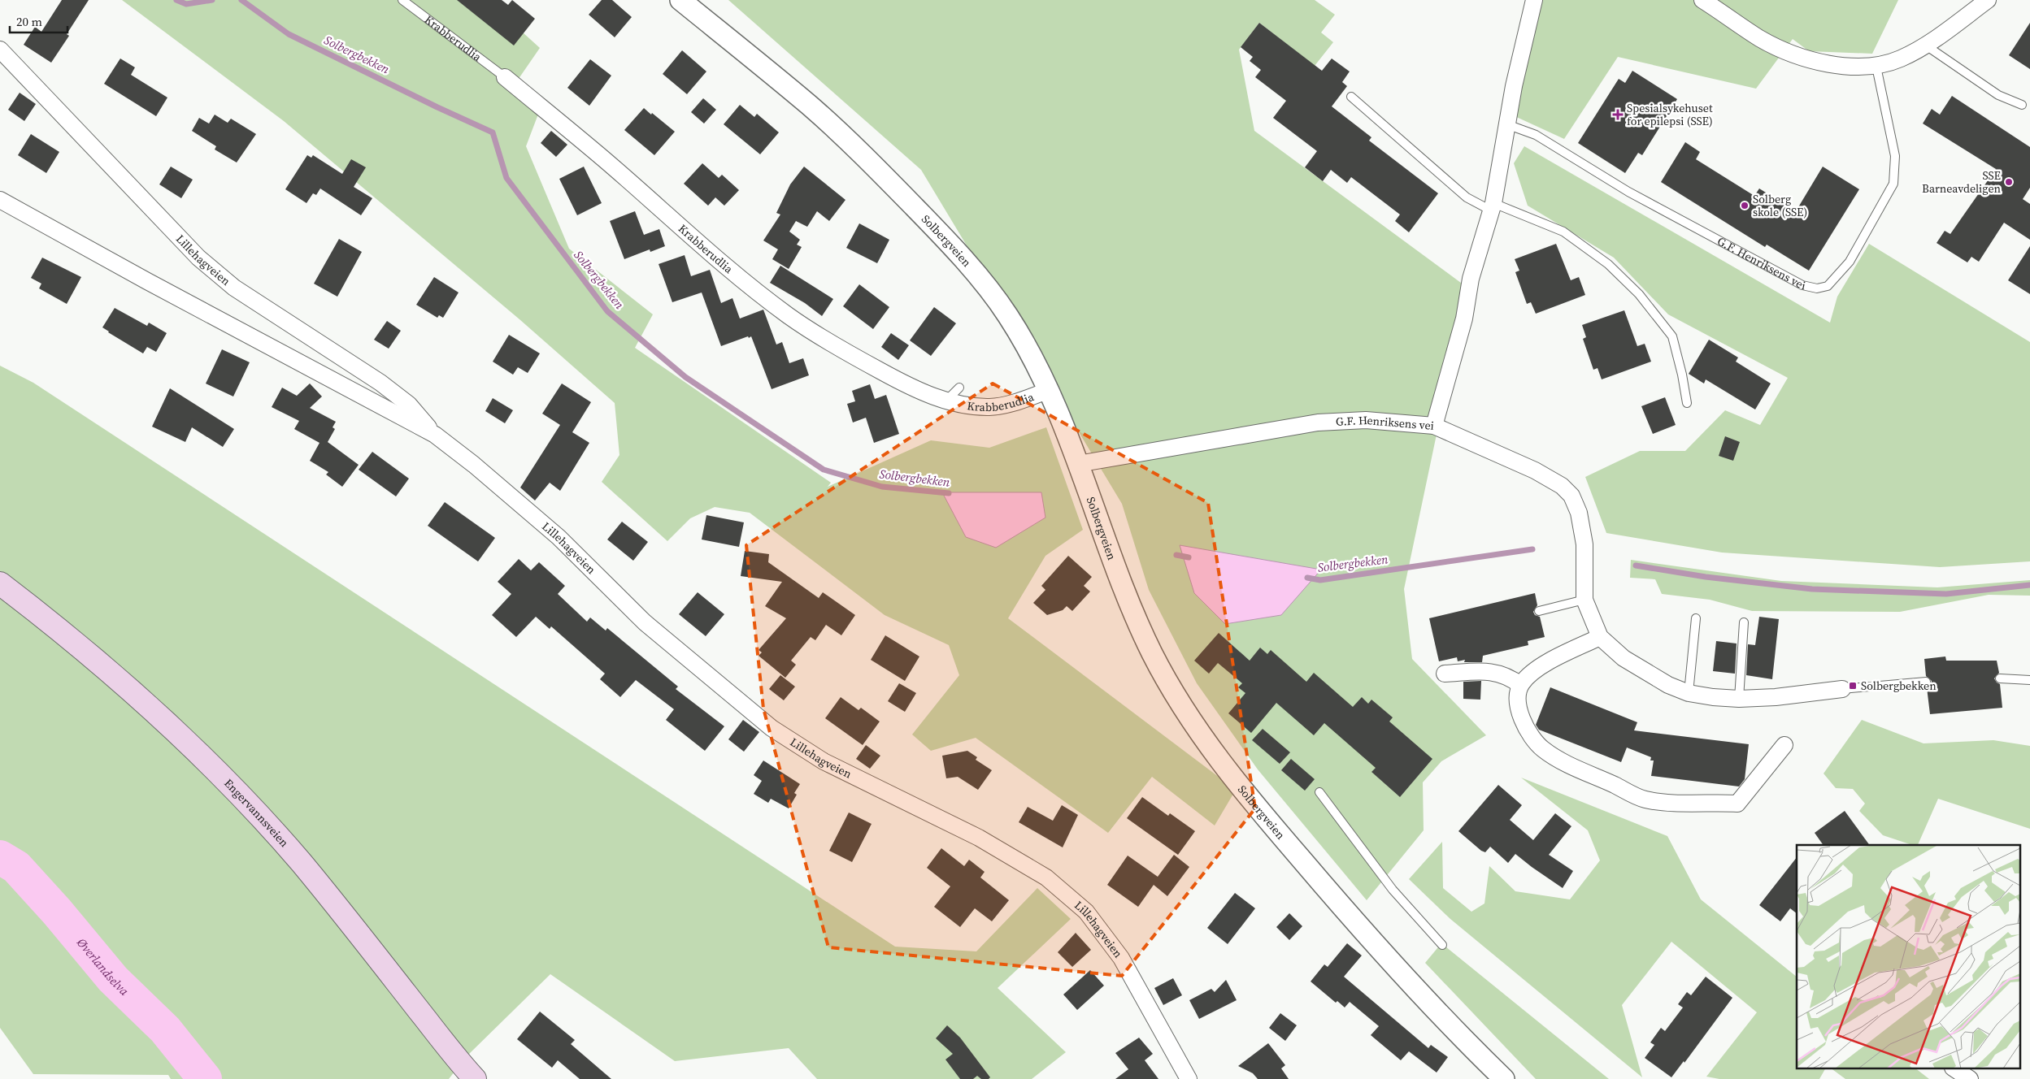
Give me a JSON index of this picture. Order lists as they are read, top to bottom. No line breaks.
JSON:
{"streets":{"main road":["Engervannsveien"],"street":["Krabberudlia","Solbergveien","Lillehagveien","G.F. Henriksens vei"]},"crossings":[["Krabberudlia","Solbergveien"],["Solbergveien","G.F. Henriksens vei"]],"water":["Solbergbekken","Øverlandselva"],"places":{"health":["Spesialsykehuset for epilepsi (SSE)"],"other":["SSE Barneavdeligen","Solberg skole (SSE)"],"transit":["Solbergbekken"]},"scale_bar":"20 m"}
